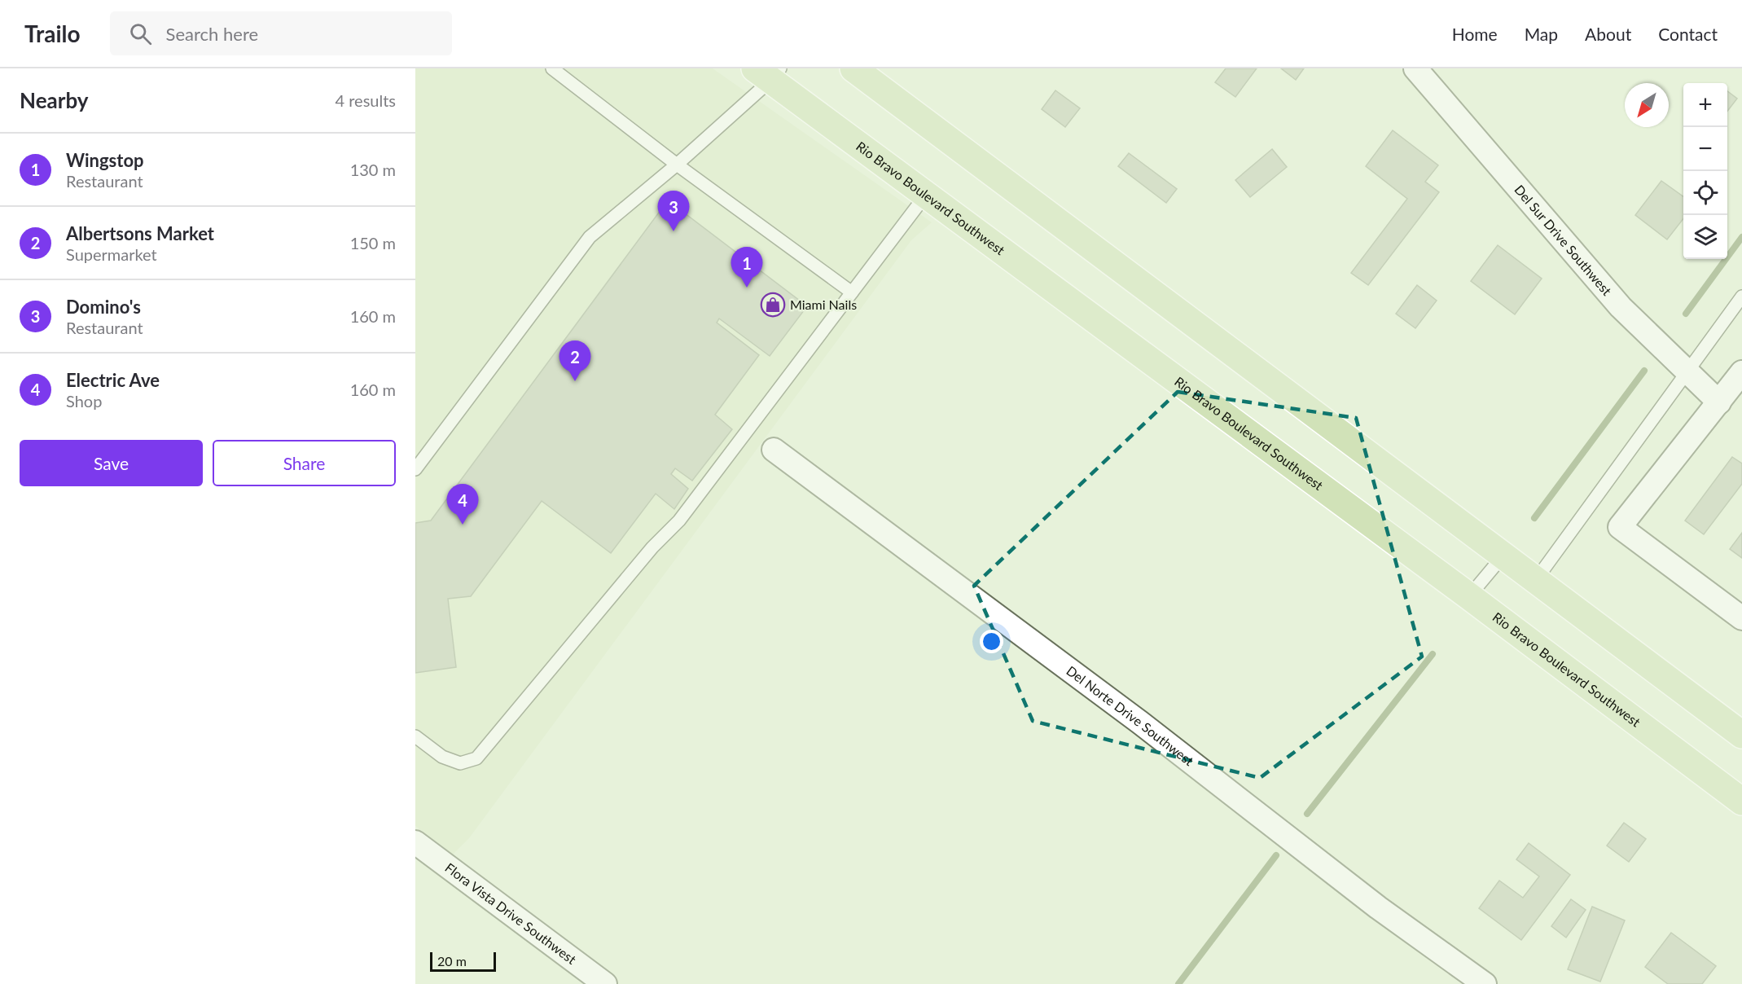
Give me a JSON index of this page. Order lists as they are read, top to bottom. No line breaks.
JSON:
{"streets":{"main road":["Rio Bravo Boulevard Southwest"],"street":["Del Sur Drive Southwest","Del Norte Drive Southwest","Flora Vista Drive Southwest"]},"places":{"shop":["Miami Nails"]},"scale_bar":"20 m","north":"bottom left","page":{"header":"Trailo","search":"Search here","nav":["Home","Map","About","Contact"],"heading":["Nearby","4 results"],"map_buttons":["+","−"],"list":[{"mark":"1","name":"Wingstop","note":"Restaurant","value":"130 m"},{"mark":"2","name":"Albertsons Market","note":"Supermarket","value":"150 m"},{"mark":"3","name":"Domino's","note":"Restaurant","value":"160 m"},{"mark":"4","name":"Electric Ave","note":"Shop","value":"160 m"}],"pins":["3","1","2","4"],"buttons":["Save","Share"],"scale":"20 m"}}
